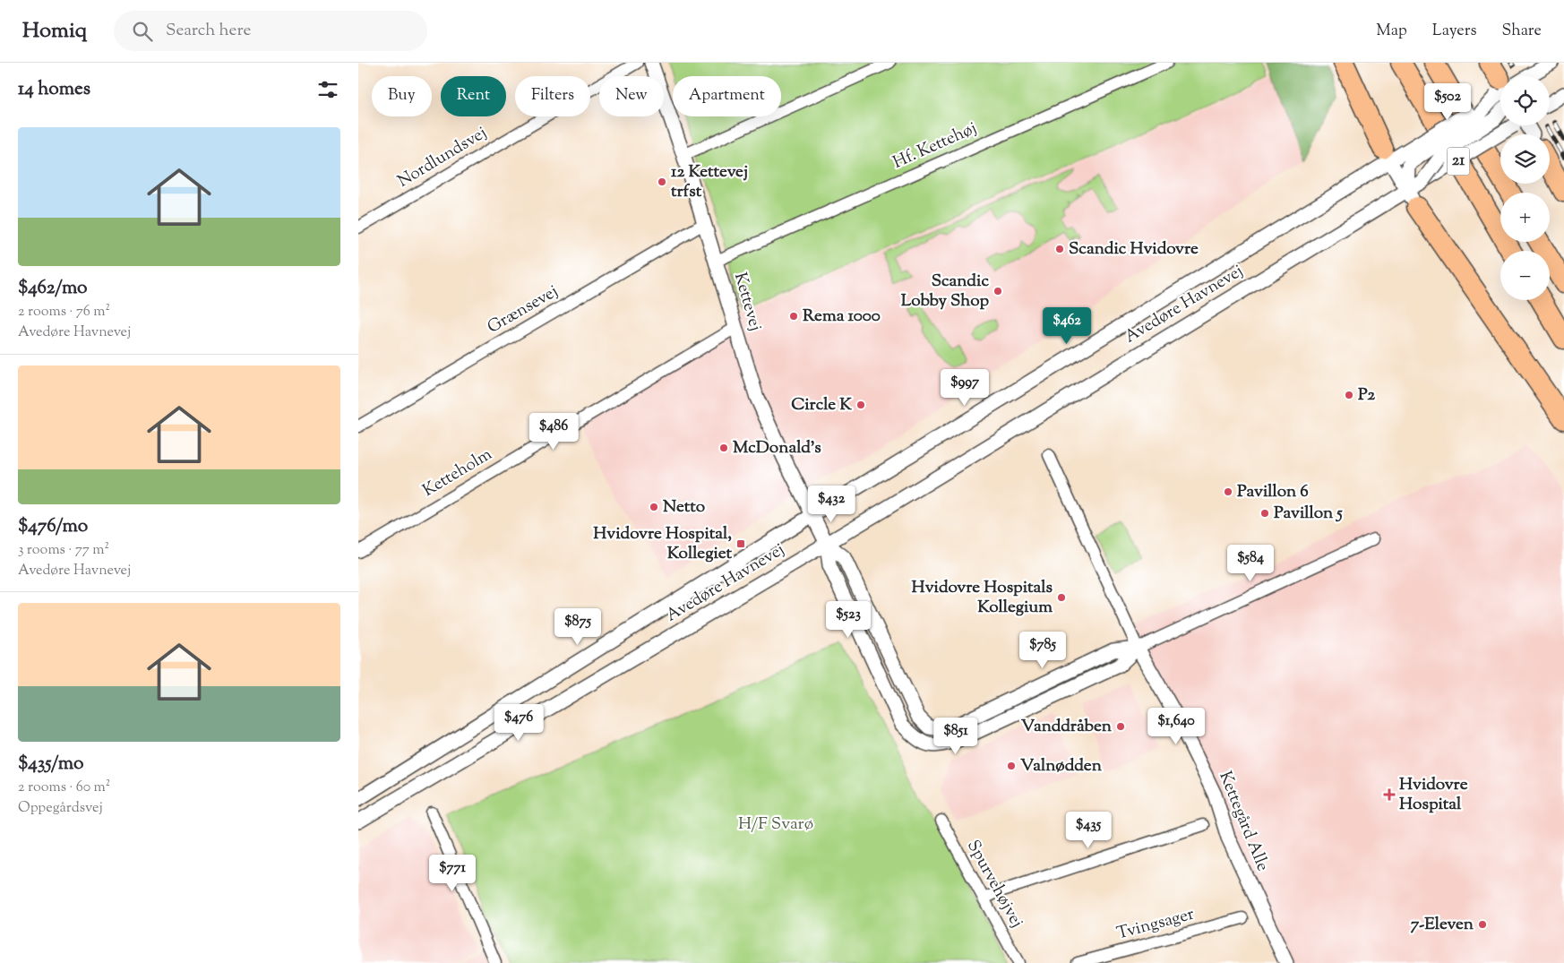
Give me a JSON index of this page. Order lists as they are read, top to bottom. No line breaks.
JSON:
{"streets":{"highway":["21"],"street":["Hf. Kettehøj","Nordlundsvej","Kettevej","Avedøre Havnevej","Grænsevej","Ketteholm","Kettegård Alle","Spurvehøjvej","Tvingsager"]},"crossings":[["Hf. Kettehøj","Kettevej"],["Kettevej","Avedøre Havnevej"],["Kettevej","Grænsevej"],["Kettevej","Ketteholm"]],"parks":["H/F Svarø"],"places":{"other":["12 Kettevej trfst","Scandic Hvidovre","Scandic Lobby Shop","Rema 1000","P2","Circle K","McDonald's","Pavillon 6","Netto","Pavillon 5","Hvidovre Hospitals Kollegium","Vanddråben","Valnødden","7-Eleven"],"transit":["Hvidovre Hospital, Kollegiet"],"health":["Hvidovre Hospital"]},"page":{"header":"Homiq","search":"Search here","nav":["Map","Layers","Share"],"heading":"14 homes","map_buttons":["+","−"],"chip":["Buy","Rent","Filters","New","Apartment"],"price":["$502","$462","$997","$486","$432","$584","$523","$875","$785","$476","$1,640","$851","$435","$771"],"list":[{"name":"$462/mo","note":"2 rooms · 76 m² · Avedøre Havnevej"},{"name":"$476/mo","note":"3 rooms · 77 m² · Avedøre Havnevej"},{"name":"$435/mo","note":"2 rooms · 60 m² · Oppegårdsvej"}]}}
